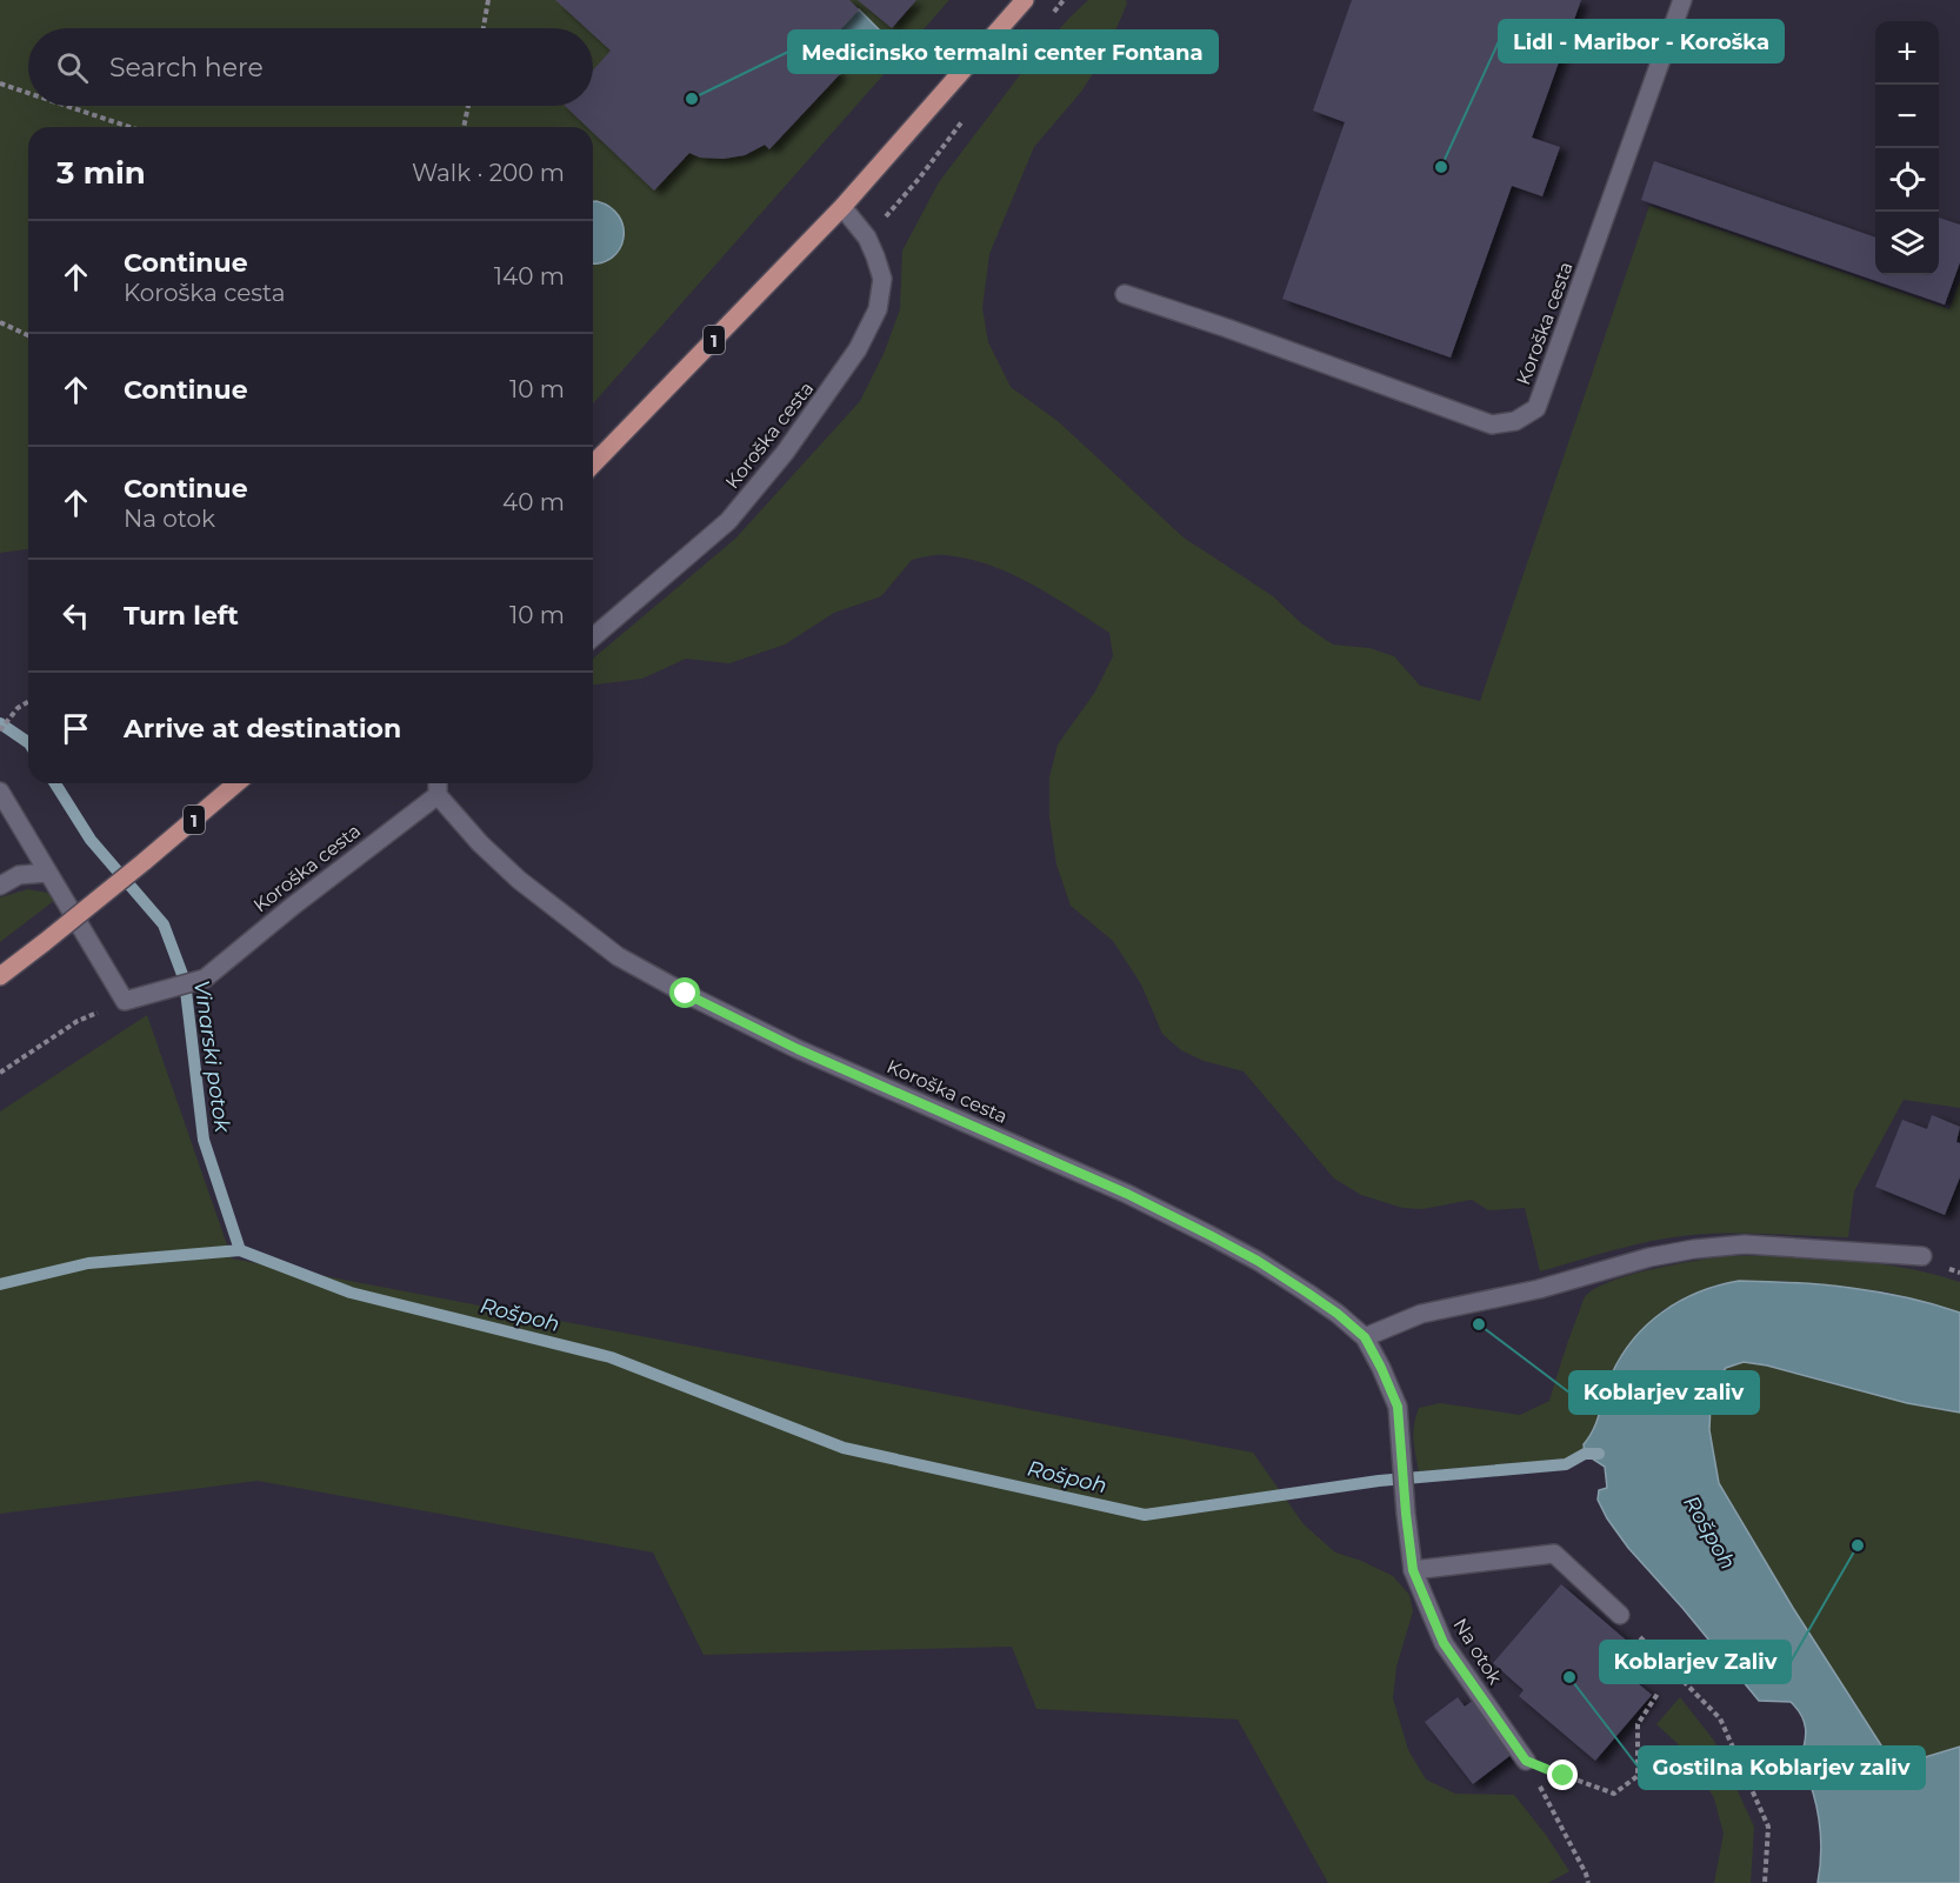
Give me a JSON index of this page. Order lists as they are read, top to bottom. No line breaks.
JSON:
{"streets":{"main road":["1"],"street":["Koroška cesta","Na otok"]},"crossings":[["Koroška cesta","1"],["Koroška cesta","Na otok"]],"water":["Vinarski potok","Rošpoh"],"places":["Medicinsko termalni center Fontana","Lidl - Maribor - Koroška","Koblarjev zaliv","Koblarjev Zaliv","Gostilna Koblarjev zaliv"],"page":{"map_buttons":["+","−"],"search":"Search here","heading":["3 min","Walk · 200 m"],"list":[["Continue","Koroška cesta","140 m"],["Continue","10 m"],["Continue","Na otok","40 m"],["Turn left","10 m"],"Arrive at destination"]}}
